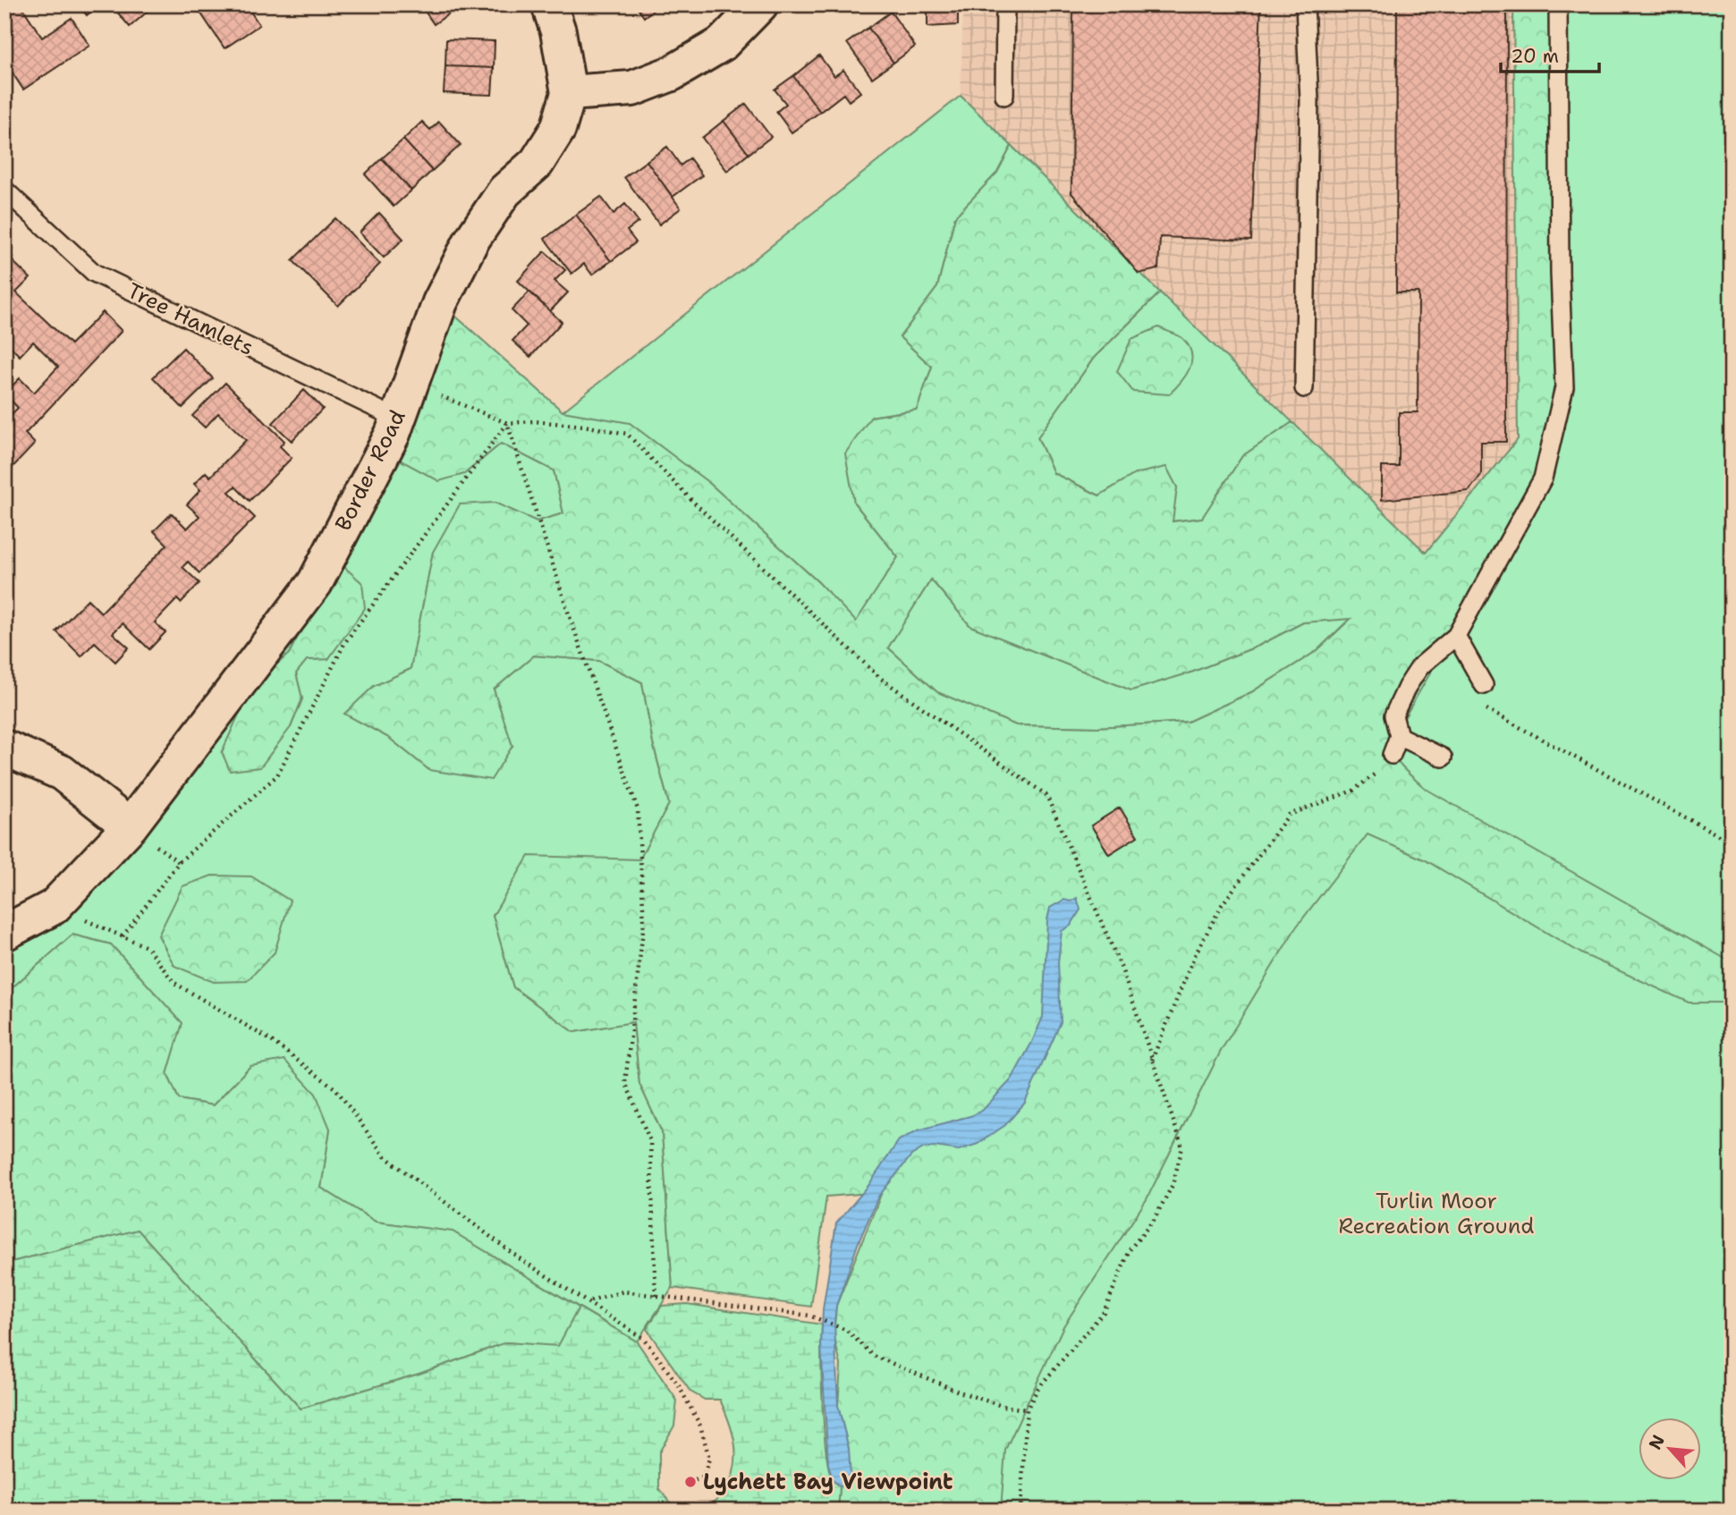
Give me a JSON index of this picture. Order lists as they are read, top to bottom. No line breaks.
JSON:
{"streets":{"street":["Border Road"],"lane":["Tree Hamlets"]},"crossings":[["Tree Hamlets","Border Road"]],"parks":["Turlin Moor Recreation Ground"],"places":["Lychett Bay Viewpoint"],"scale_bar":"20 m","north":"top left"}
